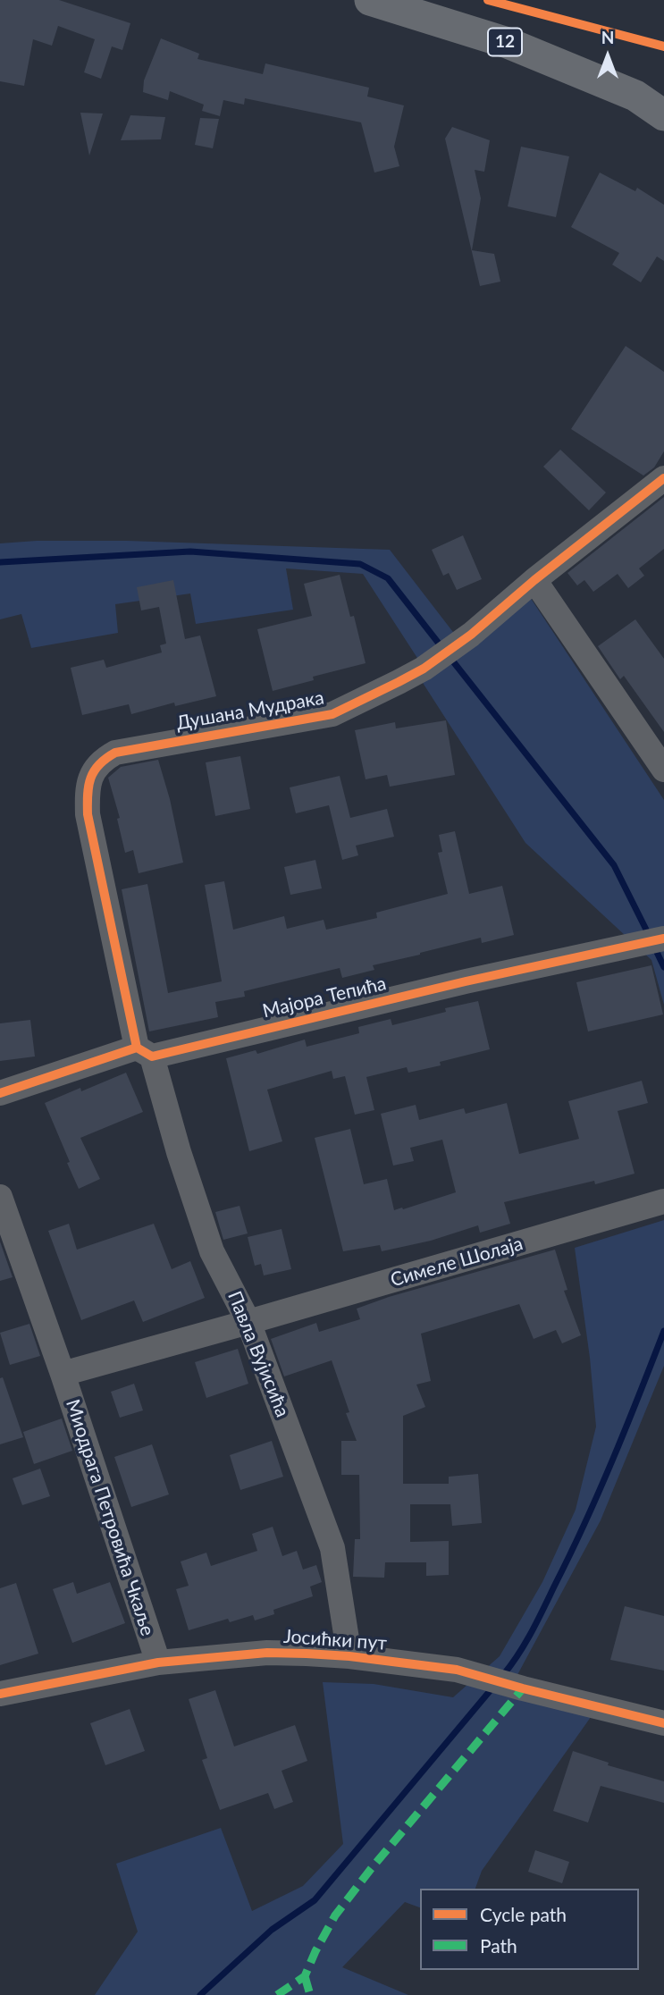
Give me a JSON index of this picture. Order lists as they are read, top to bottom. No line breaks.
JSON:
{"streets":{"main road":["12"],"street":["Душана Мудрака","Мајора Тепића","Симеле Шолаја","Павла Вујисића","Миодрага Петровића Чкаље","Јосићки пут"]},"crossings":[["Душана Мудрака","Мајора Тепића"],["Душана Мудрака","Павла Вујисића"],["Мајора Тепића","Павла Вујисића"],["Симеле Шолаја","Павла Вујисића"],["Симеле Шолаја","Миодрага Петровића Чкаље"],["Павла Вујисића","Миодрага Петровића Чкаље"],["Павла Вујисића","Јосићки пут"],["Миодрага Петровића Чкаље","Јосићки пут"]],"legend":["Cycle path","Path"],"north":"top"}
